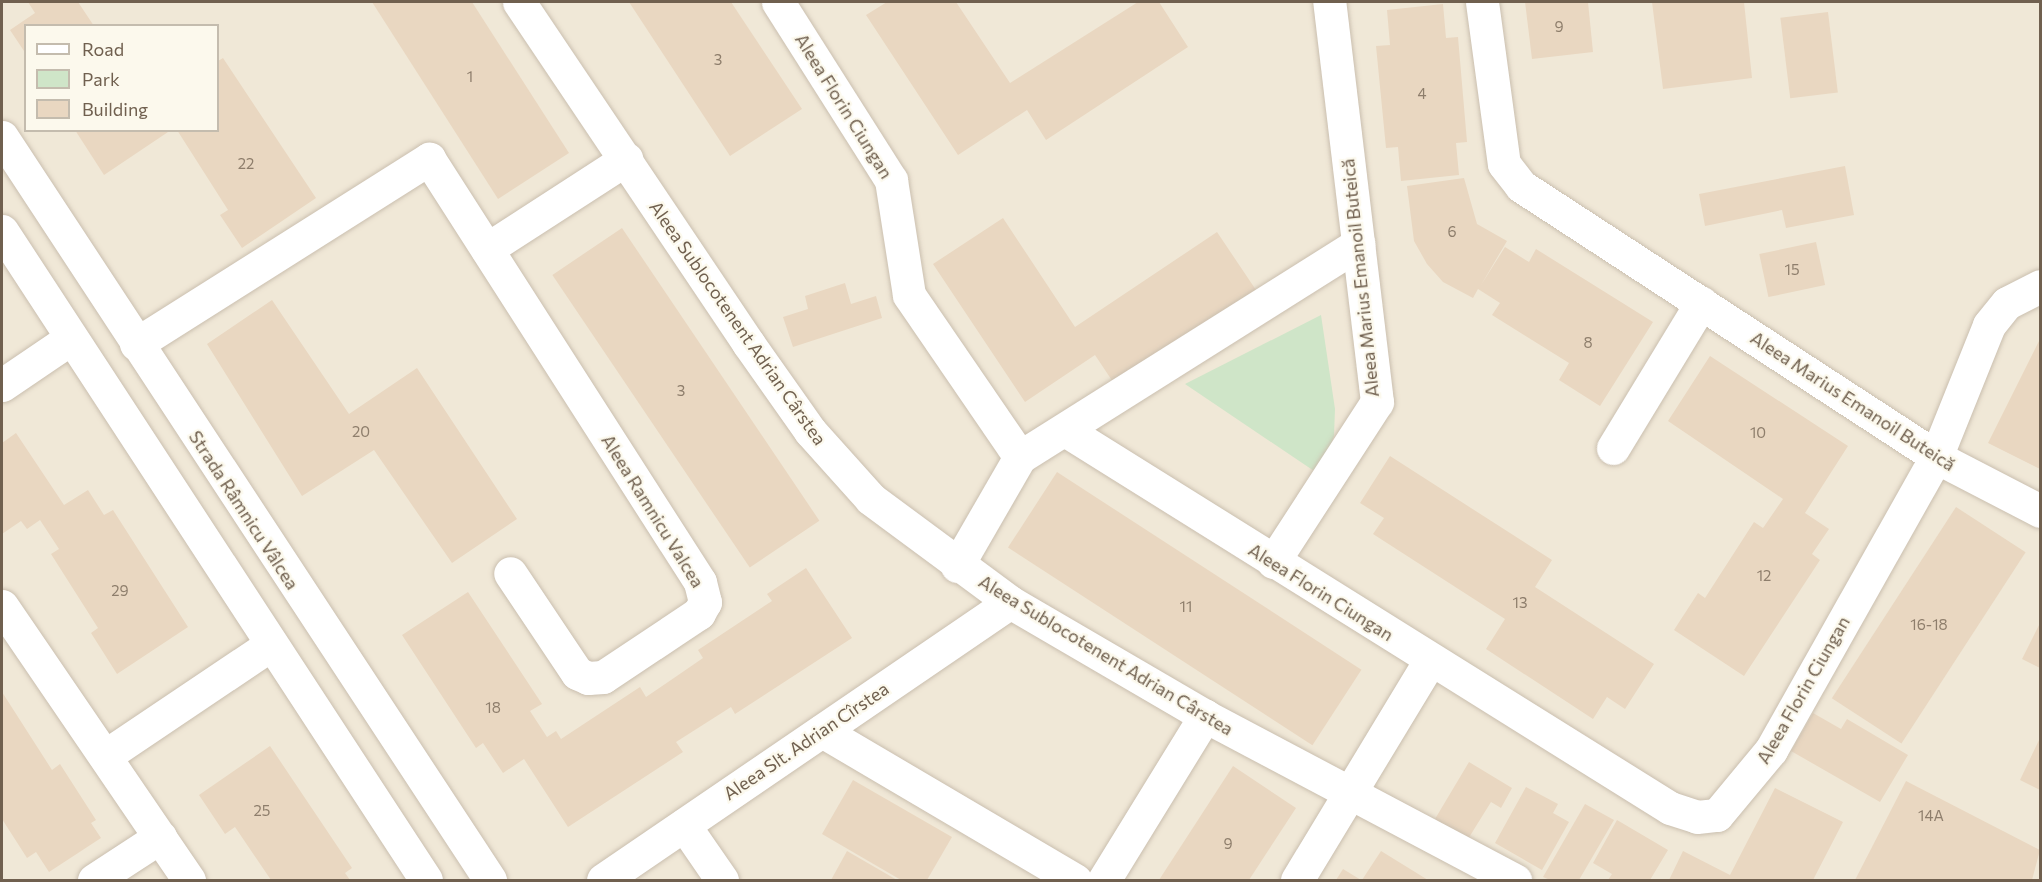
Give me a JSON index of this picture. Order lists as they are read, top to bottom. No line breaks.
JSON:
{"streets":{"street":["Aleea Florin Ciungan","Aleea Marius Emanoil Buteică","Aleea Sublocotenent Adrian Cârstea","Strada Râmnicu Vâlcea","Aleea Ramnicu Valcea","Aleea Slt. Adrian Cîrstea"]},"crossings":[["Aleea Florin Ciungan","Aleea Marius Emanoil Buteică"],["Aleea Sublocotenent Adrian Cârstea","Aleea Slt. Adrian Cîrstea"],["Strada Râmnicu Vâlcea","Aleea Ramnicu Valcea"]],"house_numbers":["9","3","1","4","22","6","15","8","3","20","10","12","29","13","11","16-18","18","25","14A","9"],"legend":["Road","Park","Building"]}
